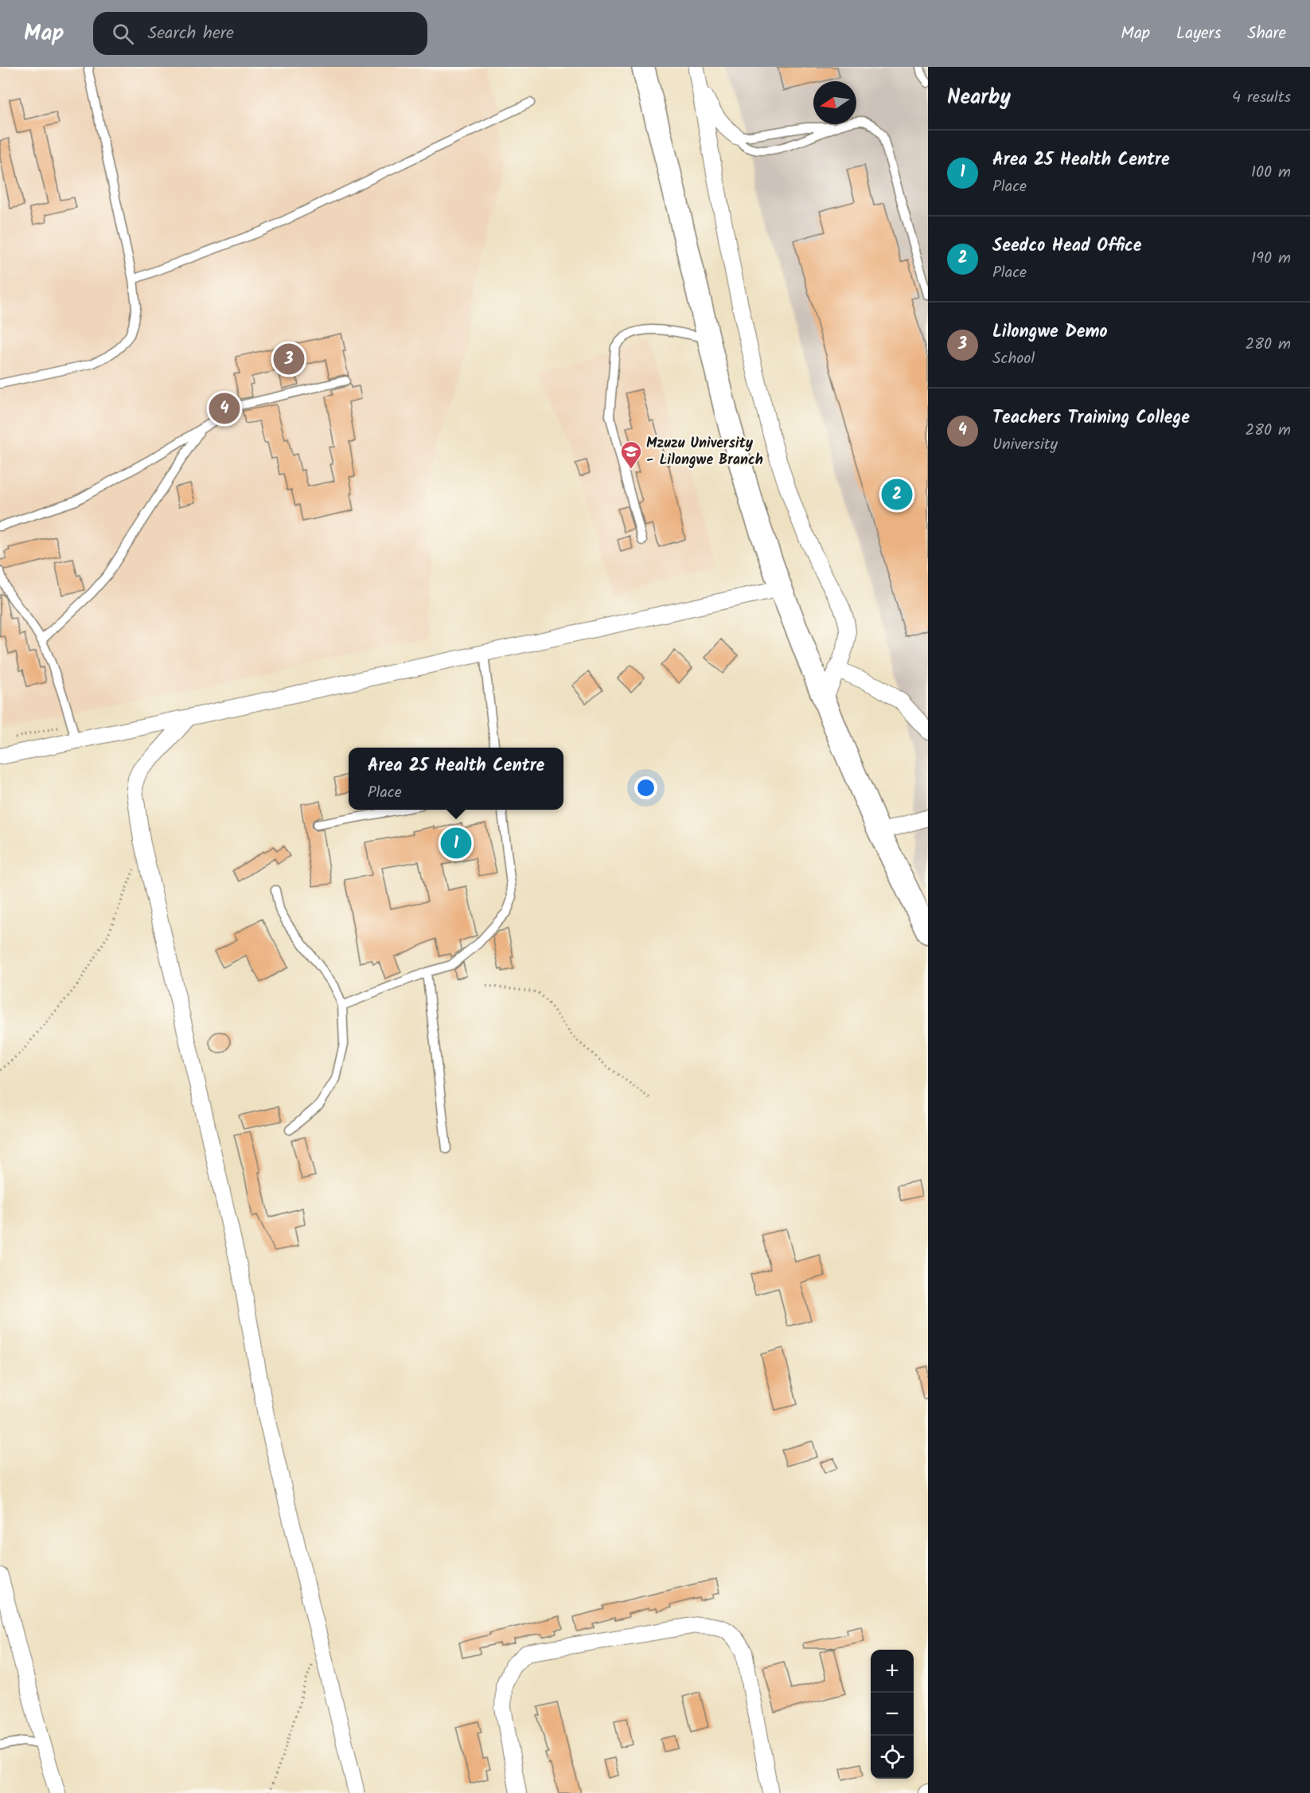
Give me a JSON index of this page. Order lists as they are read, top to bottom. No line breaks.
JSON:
{"places":{"school or university":["Mzuzu University - Lilongwe Branch"]},"north":"left","page":{"header":"Map","search":"Search here","nav":["Map","Layers","Share"],"heading":["Nearby","4 results"],"list":[{"mark":"1","name":"Area 25 Health Centre","note":"Place","value":"100 m"},{"mark":"2","name":"Seedco Head Office","note":"Place","value":"190 m"},{"mark":"3","name":"Lilongwe Demo","note":"School","value":"280 m"},{"mark":"4","name":"Teachers Training College","note":"University","value":"280 m"}],"pins":["3","4","2","1"],"popup":["Area 25 Health Centre","Place"],"map_buttons":["+","−"]}}
